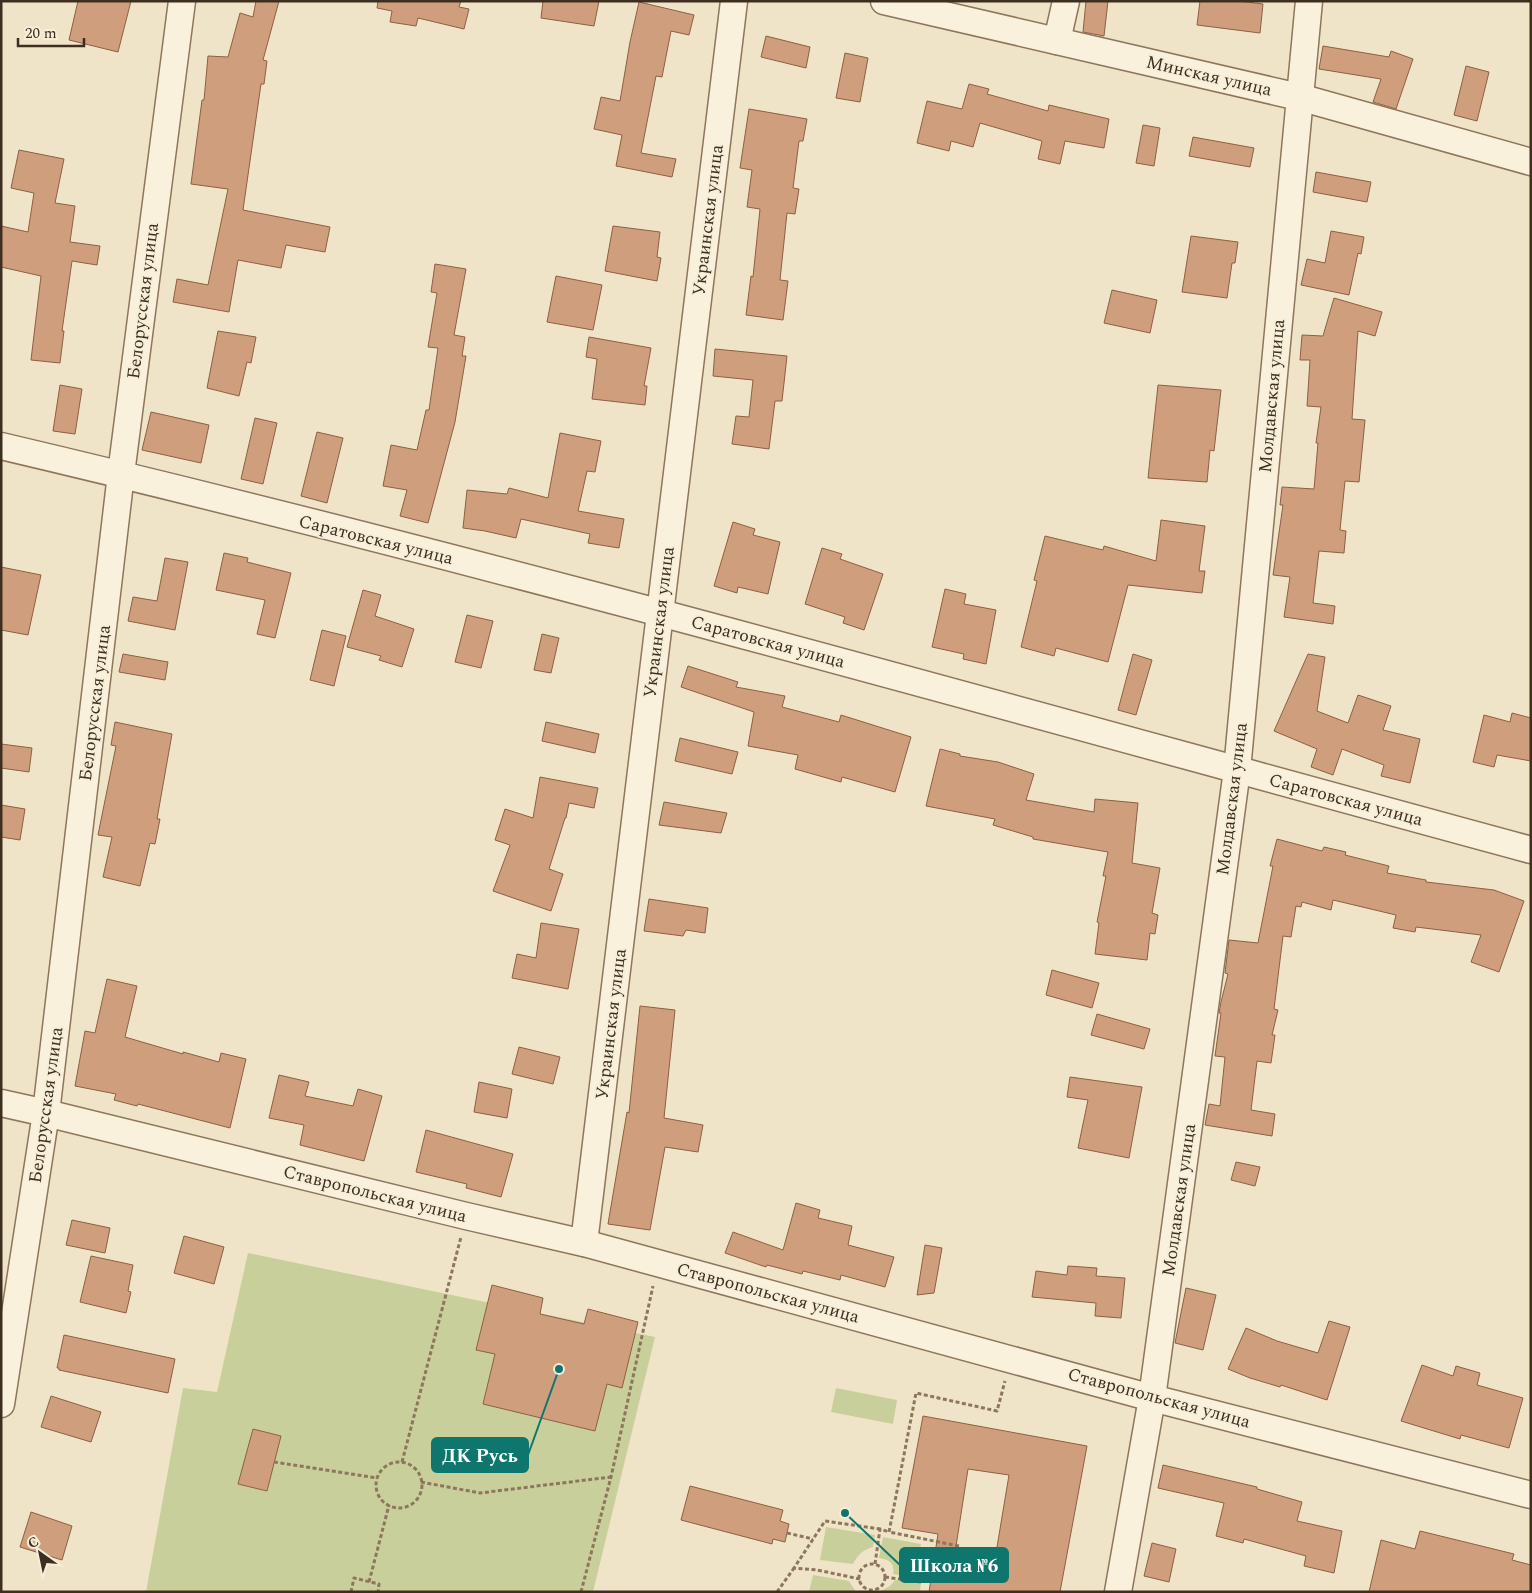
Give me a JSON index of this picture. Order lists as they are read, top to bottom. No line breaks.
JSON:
{"streets":{"street":["Минская улица","Украинская улица","Белорусская улица","Молдавская улица","Саратовская улица","Ставропольская улица"]},"crossings":[["Минская улица","Молдавская улица"],["Украинская улица","Саратовская улица"],["Украинская улица","Ставропольская улица"],["Белорусская улица","Саратовская улица"],["Белорусская улица","Ставропольская улица"],["Молдавская улица","Саратовская улица"],["Молдавская улица","Ставропольская улица"]],"places":["ДК Русь","Школа №6"],"scale_bar":"20 m","north":"top left"}
